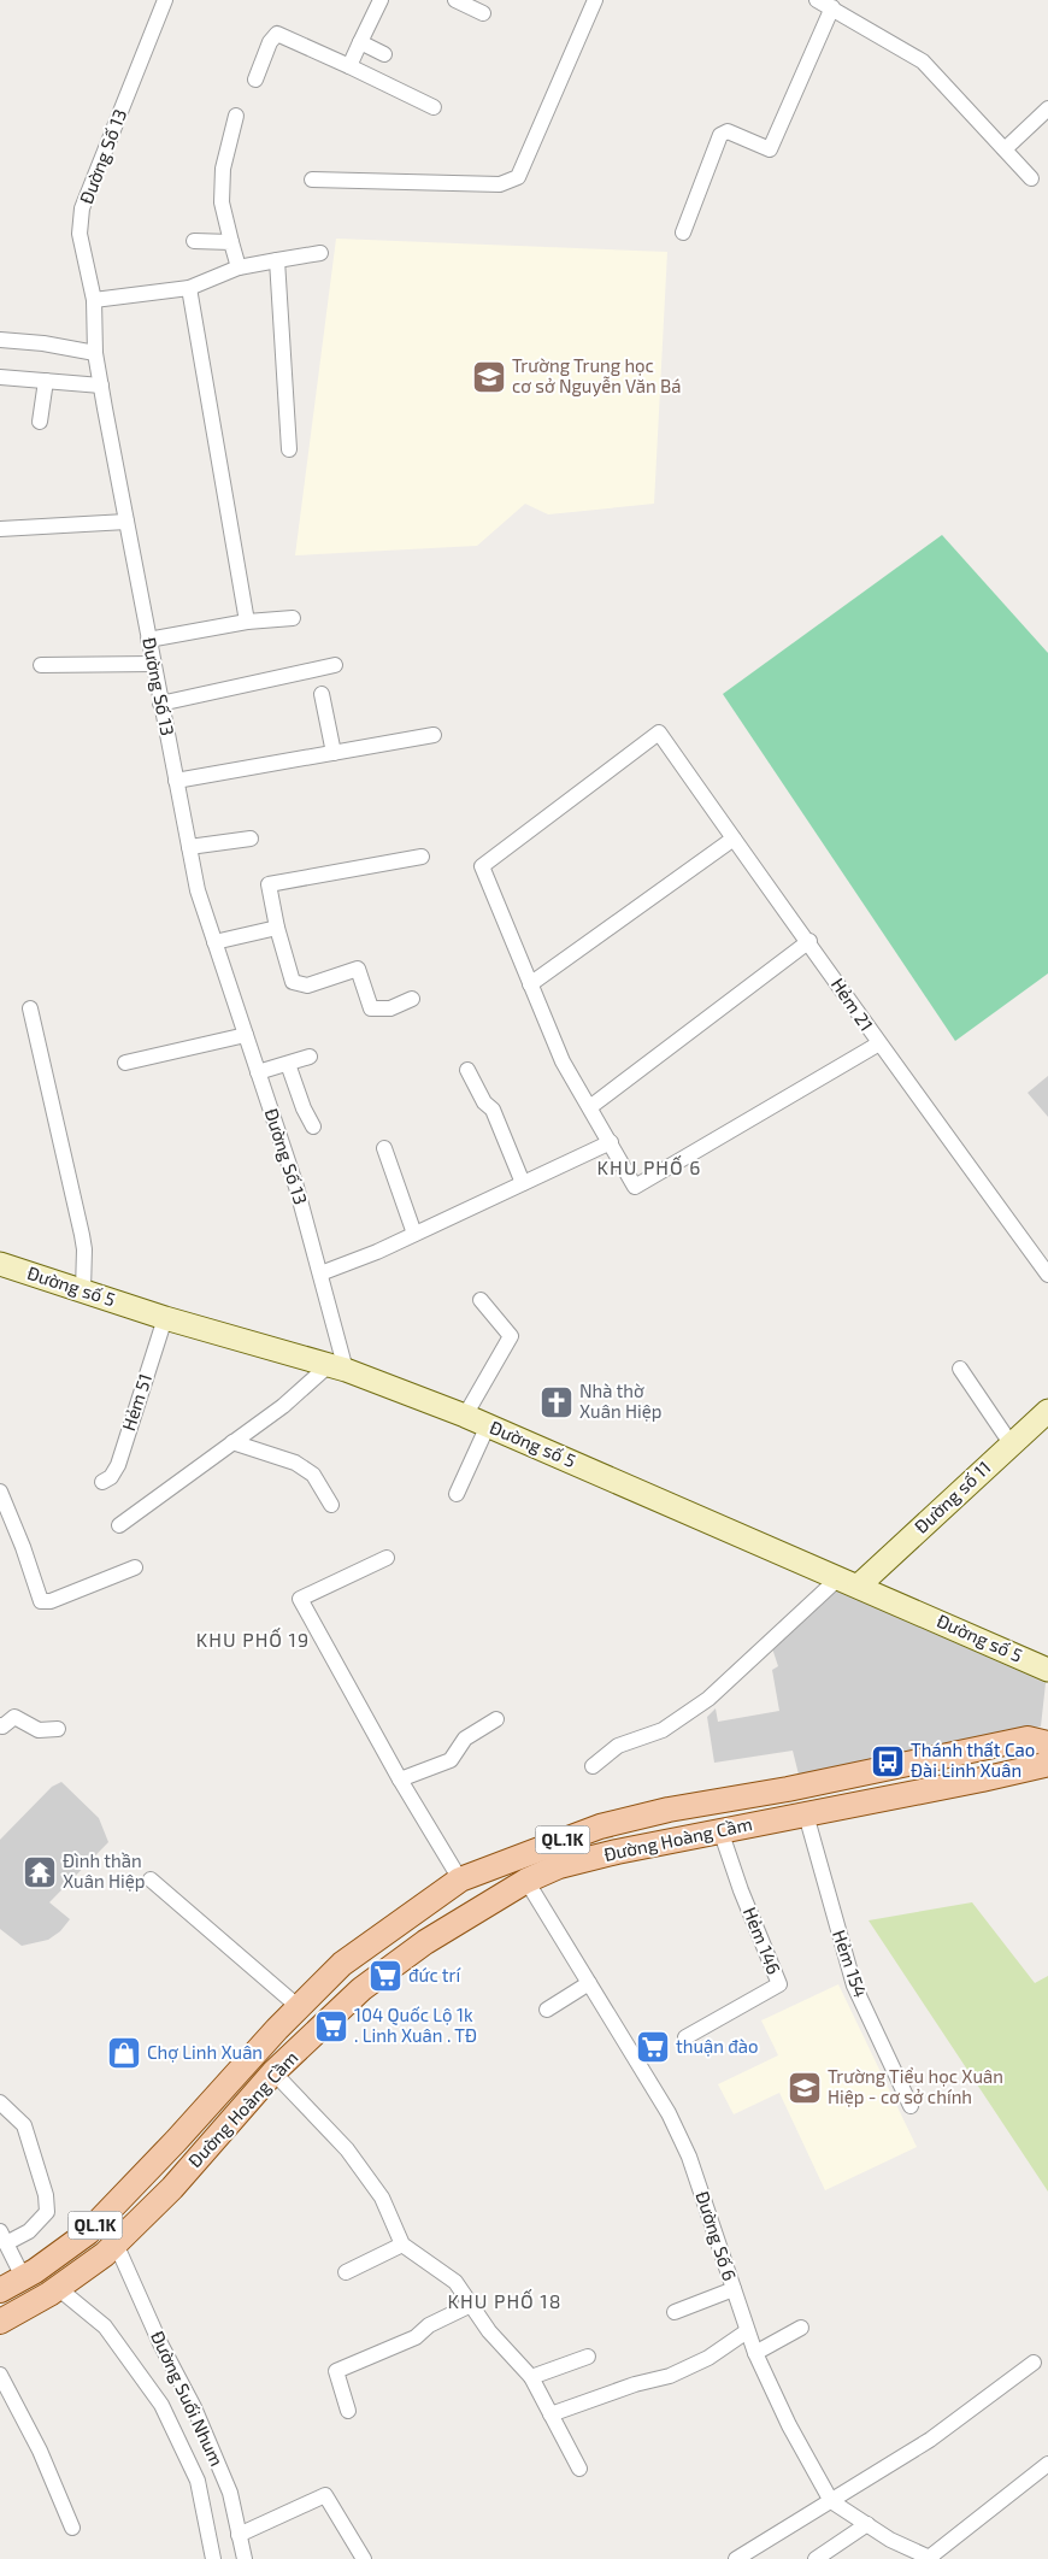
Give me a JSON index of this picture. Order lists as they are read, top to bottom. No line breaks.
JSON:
{"streets":{"main road":["Đường số 5","Đường số 11","QL.1K","Đường Hoàng Cầm"],"street":["Đường Số 13","Hẻm 21","Hẻm 51","Hẻm 146","Hẻm 154","Đường Số 6","Đường Suối Nhum"]},"crossings":[["Đường Số 13","Đường số 5"],["Đường số 5","Hẻm 51"],["Đường số 5","Đường số 11"],["Đường Hoàng Cầm","Hẻm 146"],["Đường Hoàng Cầm","Hẻm 154"],["Đường Hoàng Cầm","Đường Số 6"],["Đường Hoàng Cầm","Đường Suối Nhum"]],"districts":["KHU PHỐ 6","KHU PHỐ 19","KHU PHỐ 18"],"places":{"school or university":["Trường Trung học cơ sở Nguyễn Văn Bá","Trường Tiểu học Xuân Hiệp - cơ sở chính"],"church":["Nhà thờ Xuân Hiệp"],"bus stop":["Thánh thất Cao Đài Linh Xuân"],"temple":["Đình thần Xuân Hiệp"],"supermarket":["đức trí","104 Quốc Lộ 1k . Linh Xuân . TĐ","thuận đào"],"shop":["Chợ Linh Xuân"]}}
